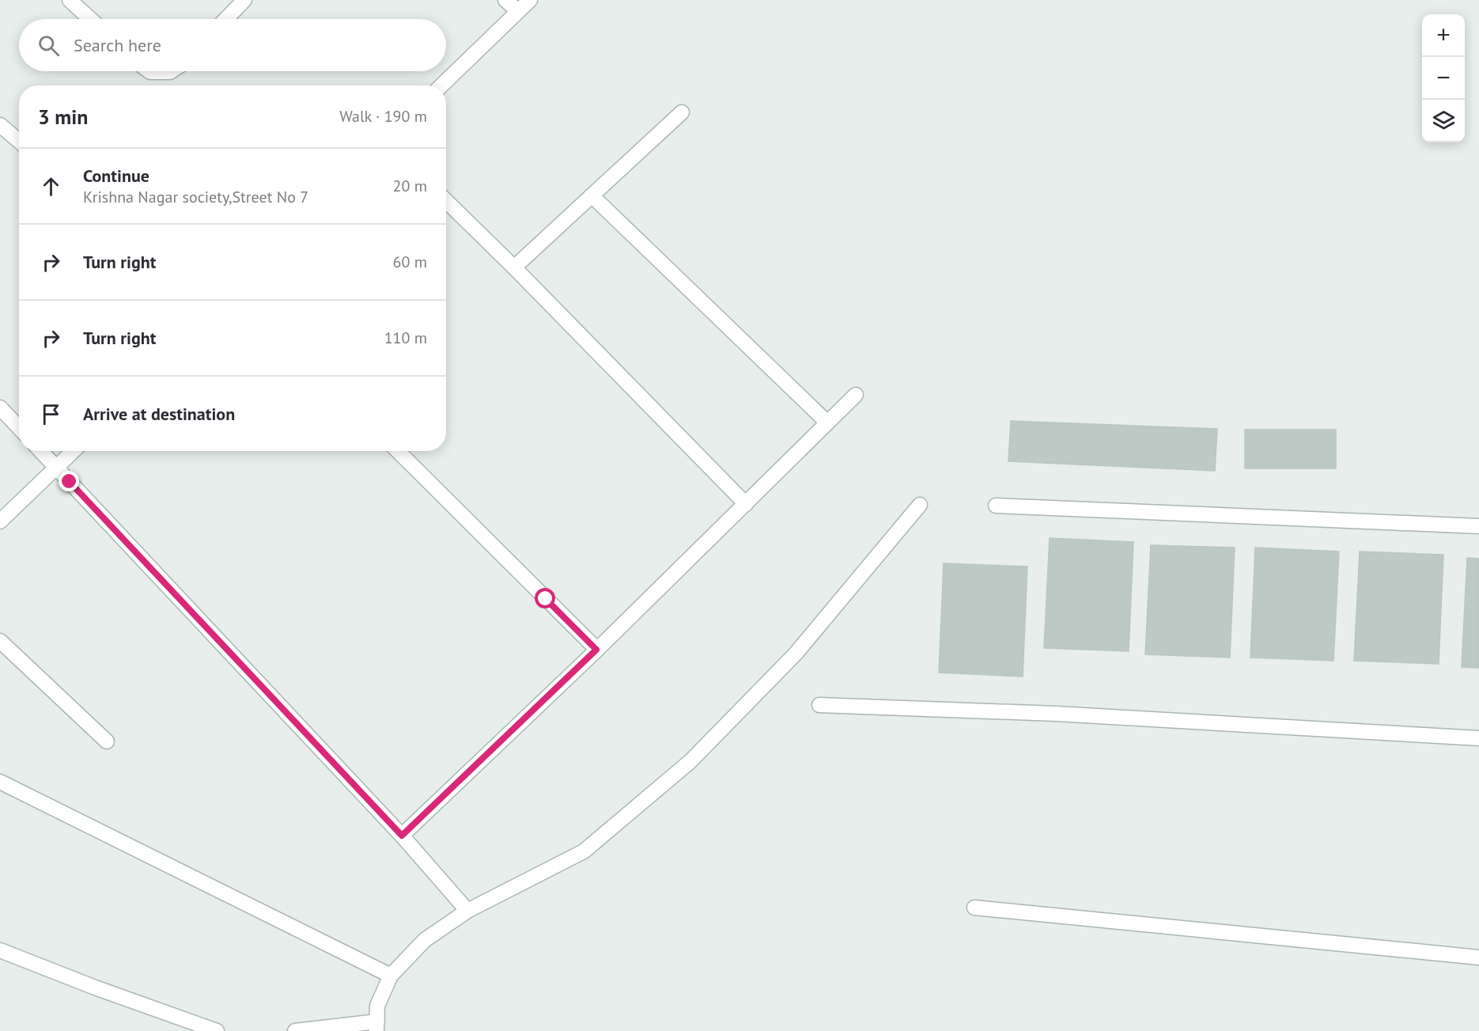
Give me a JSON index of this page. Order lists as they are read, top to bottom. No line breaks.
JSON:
{"page":{"map_buttons":["+","−"],"search":"Search here","heading":["3 min","Walk · 190 m"],"list":[["Continue","Krishna Nagar society,Street No 7","20 m"],["Turn right","60 m"],["Turn right","110 m"],"Arrive at destination"]}}
